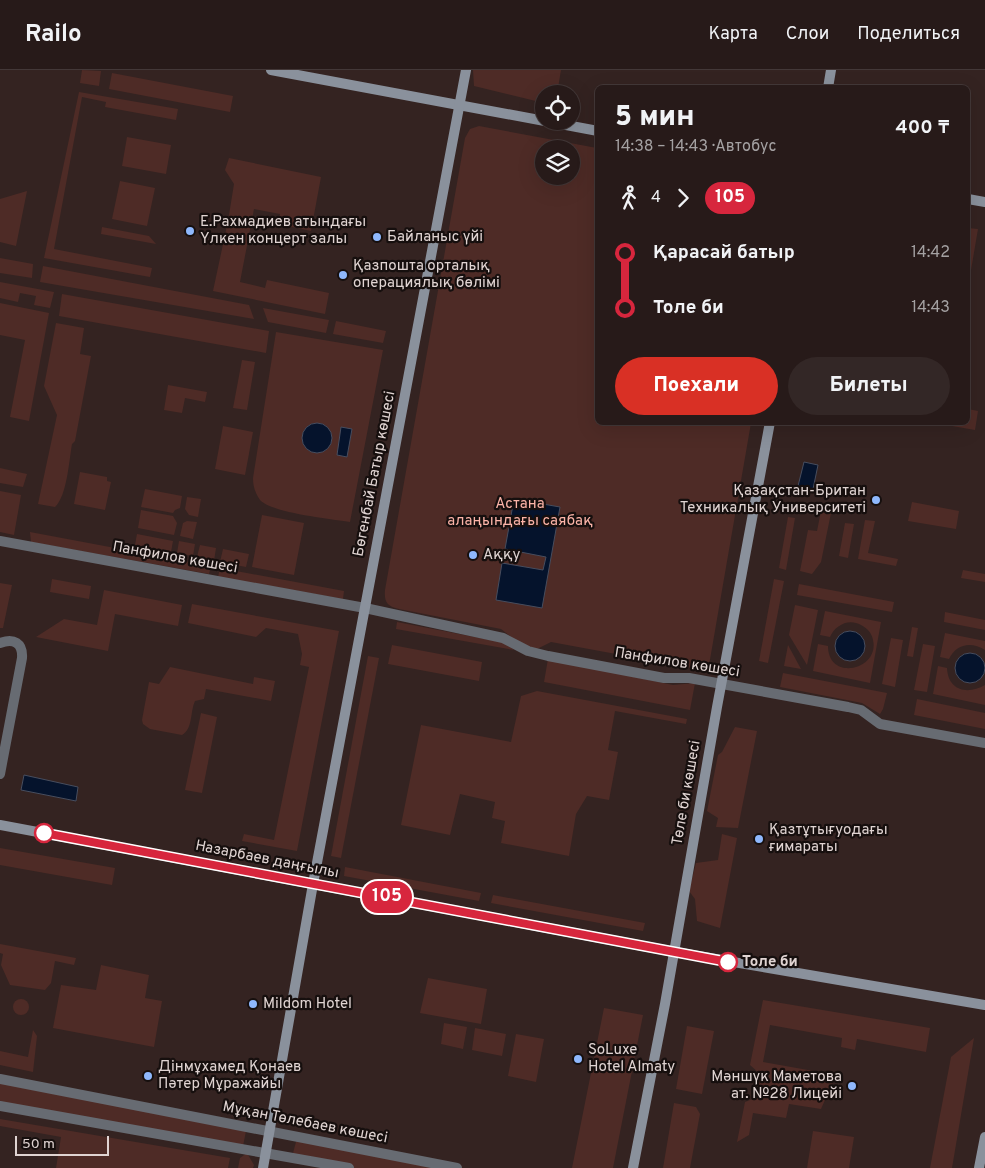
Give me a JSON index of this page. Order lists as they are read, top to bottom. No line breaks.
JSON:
{"streets":{"main road":["Бөгенбай Батыр көшесі","Төле би көшесі","Назарбаев даңғылы"],"street":["Панфилов көшесі","Мұқан Төлебаев көшесі"]},"crossings":[["Бөгенбай Батыр көшесі","Панфилов көшесі"],["Бөгенбай Батыр көшесі","Назарбаев даңғылы"],["Панфилов көшесі","Төле би көшесі"],["Төле би көшесі","Назарбаев даңғылы"]],"parks":["Астана алаңындағы саябақ"],"places":["Е.Рахмадиев атындағы Үлкен концерт залы","Байланыс үйі","Қазпошта орталық операциялық бөлімі","Қазақстан-Британ Техникалық Университеті","Аққу","Қазтұтығуодағы ғимараты","Толе би","Mildom Hotel","SoLuxe Hotel Almaty","Дінмұхамед Қонаев Пәтер Мұражайы","Мәншүк Маметова ат. №28 Лицейі"],"lines":["bus line 105"],"scale_bar":"50 m","page":{"header":"Railo","nav":["Карта","Слои","Поделиться"],"on_map":"105","heading":["5 мин","14:38 – 14:43 · Автобус","400 ₸"],"legs":["4","105"],"list":[{"name":"Қарасай батыр","value":"14:42"},{"name":"Толе би","value":"14:43"}],"buttons":["Поехали","Билеты"],"scale":"50 m"}}
